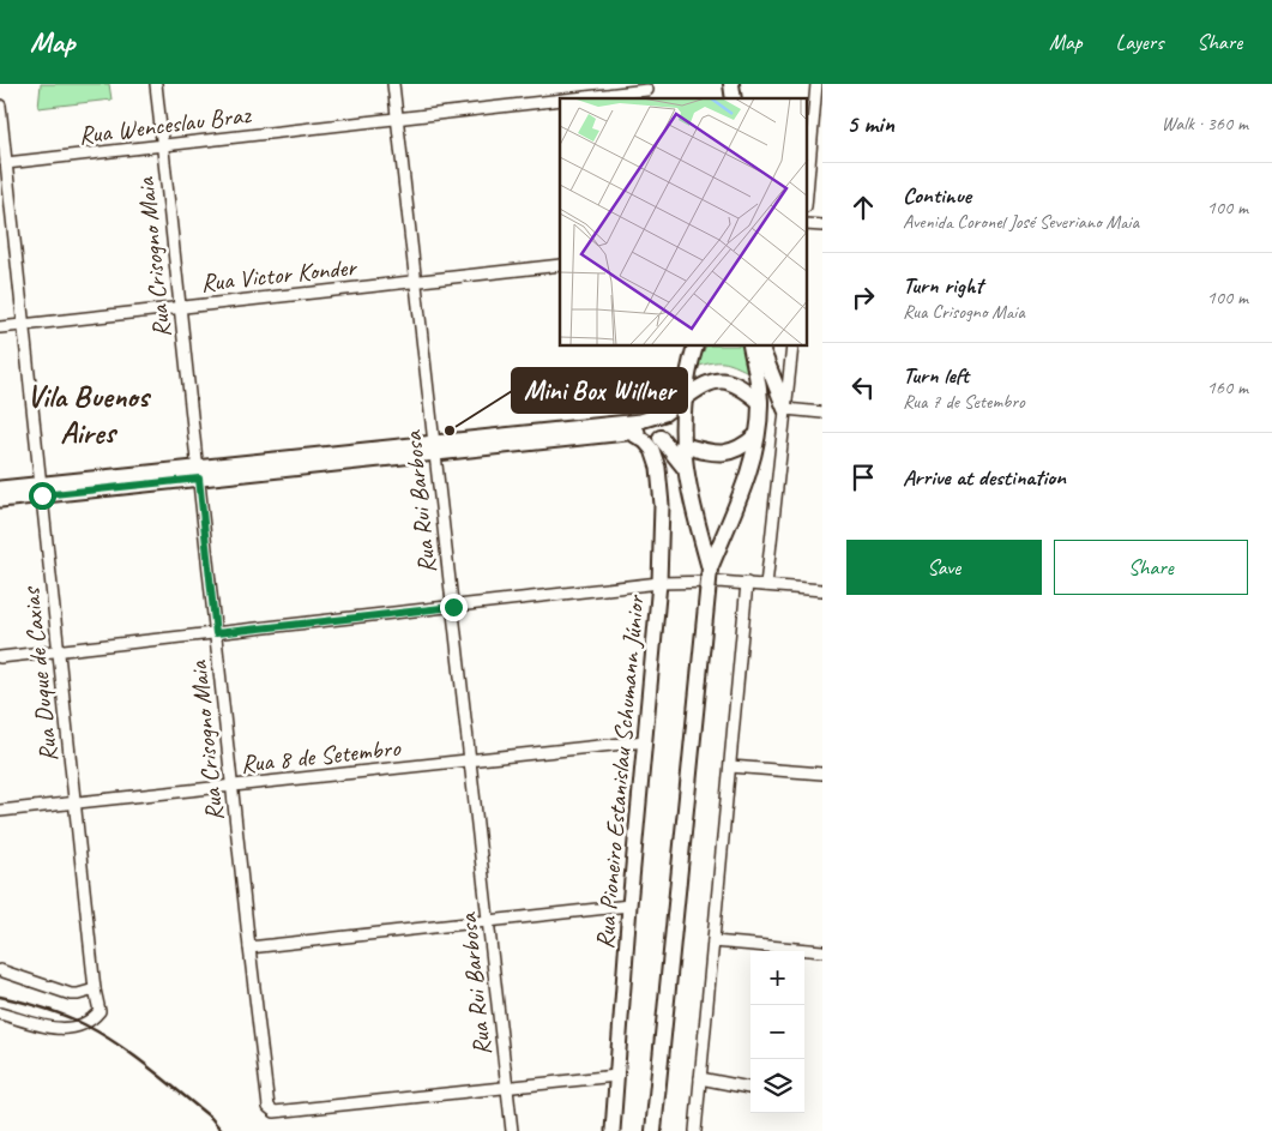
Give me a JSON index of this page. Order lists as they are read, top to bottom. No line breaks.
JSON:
{"streets":{"main road":["Rua Pioneiro Estanislau Schumann Júnior"],"street":["Rua Wenceslau Braz","Rua Crisogno Maia","Rua Victor Konder","Rua Rui Barbosa","Rua Duque de Caxias","Rua 8 de Setembro"]},"crossings":[["Rua Wenceslau Braz","Rua Crisogno Maia"],["Rua Wenceslau Braz","Rua Rui Barbosa"],["Rua Wenceslau Braz","Rua Duque de Caxias"],["Rua Crisogno Maia","Rua Victor Konder"],["Rua Crisogno Maia","Rua Rui Barbosa"],["Rua Crisogno Maia","Rua 8 de Setembro"],["Rua Victor Konder","Rua Rui Barbosa"],["Rua Victor Konder","Rua Duque de Caxias"],["Rua Rui Barbosa","Rua 8 de Setembro"],["Rua Duque de Caxias","Rua 8 de Setembro"],["Rua 8 de Setembro","Rua Pioneiro Estanislau Schumann Júnior"]],"districts":["Vila Buenos Aires"],"places":["Mini Box Willner"],"page":{"header":"Map","nav":["Map","Layers","Share"],"heading":["5 min","Walk · 360 m"],"list":[["Continue","Avenida Coronel José Severiano Maia","100 m"],["Turn right","Rua Crisogno Maia","100 m"],["Turn left","Rua 7 de Setembro","160 m"],"Arrive at destination"],"buttons":["Save","Share"],"map_buttons":["+","−"]}}
